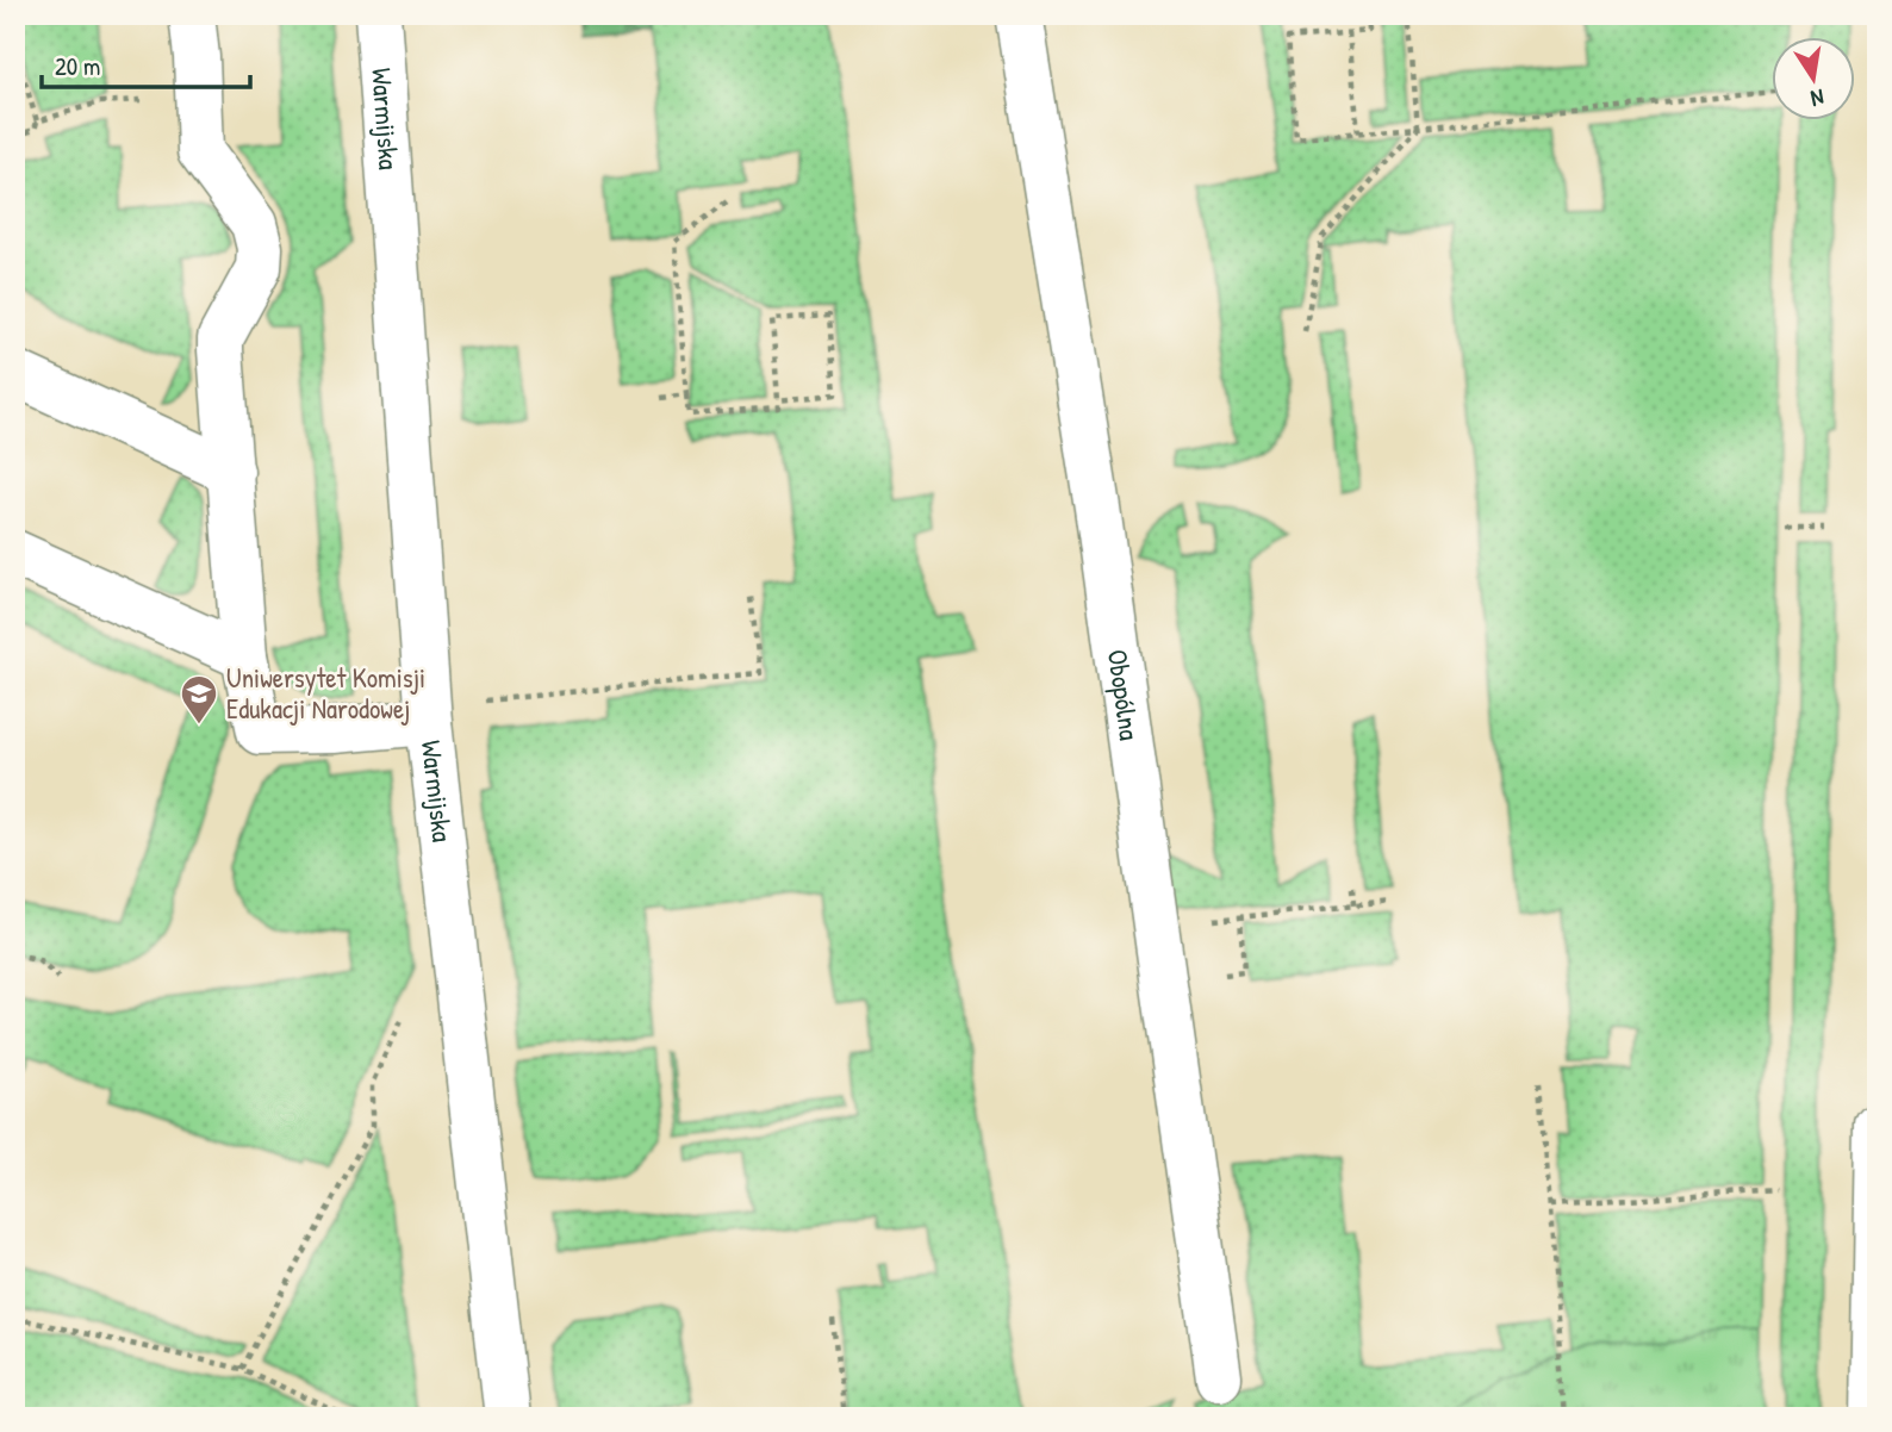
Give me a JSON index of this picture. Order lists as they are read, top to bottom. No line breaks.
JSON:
{"streets":{"street":["Warmijska","Obopólna"]},"places":{"school or university":["Uniwersytet Komisji Edukacji Narodowej"]},"scale_bar":"20 m","north":"bottom"}
